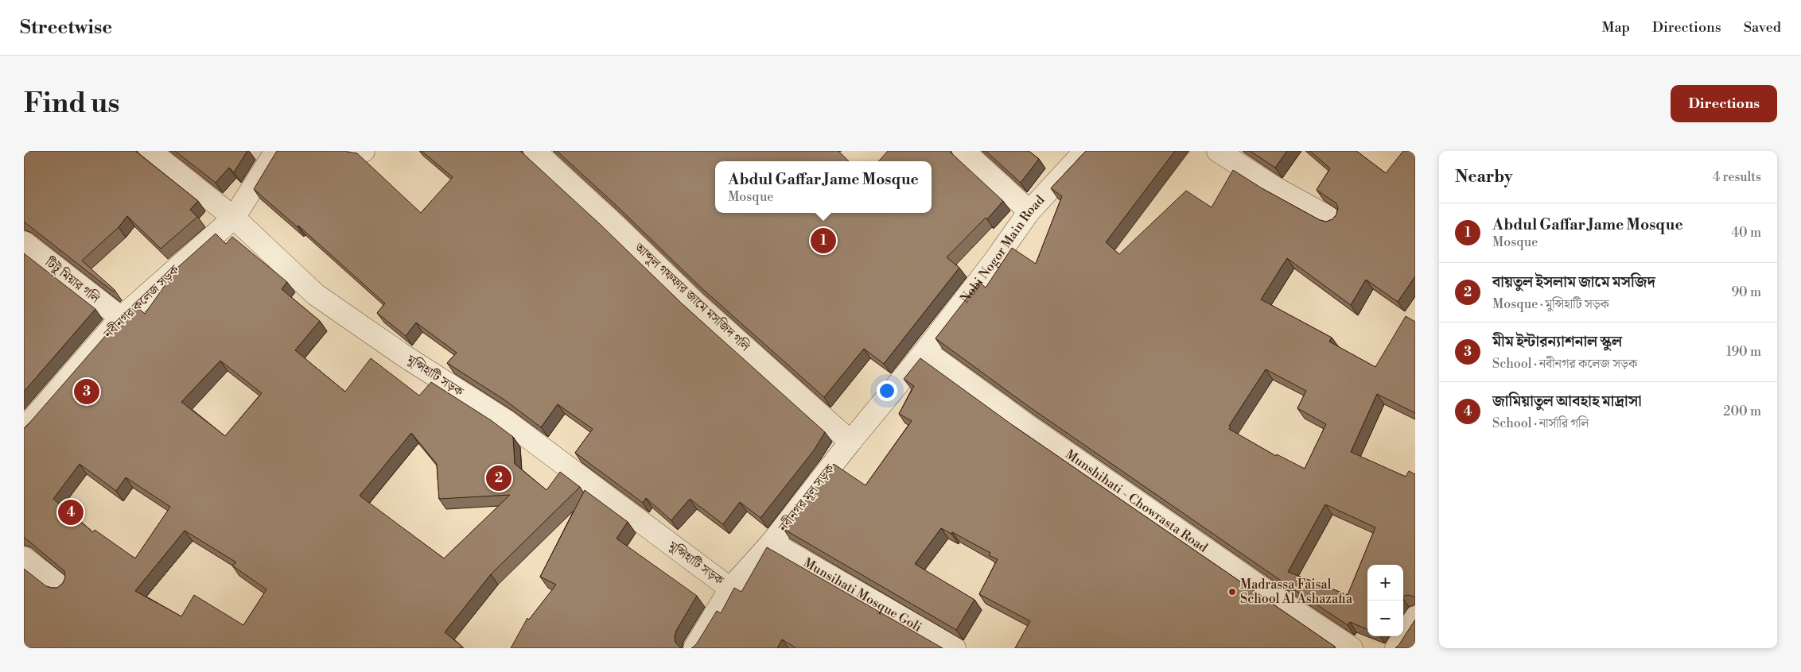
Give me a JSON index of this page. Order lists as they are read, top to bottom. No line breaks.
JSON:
{"streets":{"street":["Nobi Nogor Main Road","টিটু মিয়ার গলি","আব্দুল গফফার জামে মসজিদ গলি","নবীনগর কলেজ সড়ক","মুন্সিহাটি সড়ক","নবীনগর মূল সড়ক","Munshihati - Chowrasta Road","Munsihati Mosque Goli"]},"crossings":[["Nobi Nogor Main Road","নবীনগর মূল সড়ক"],["Nobi Nogor Main Road","Munshihati - Chowrasta Road"],["টিটু মিয়ার গলি","নবীনগর কলেজ সড়ক"],["আব্দুল গফফার জামে মসজিদ গলি","নবীনগর মূল সড়ক"],["নবীনগর কলেজ সড়ক","মুন্সিহাটি সড়ক"],["মুন্সিহাটি সড়ক","নবীনগর মূল সড়ক"],["নবীনগর মূল সড়ক","Munshihati - Chowrasta Road"],["নবীনগর মূল সড়ক","Munsihati Mosque Goli"]],"places":["Madrassa Faisal School Al Ashazafia"],"page":{"header":"Streetwise","nav":["Map","Directions","Saved"],"buttons":"Directions","title":"Find us","heading":["Nearby","4 results"],"popup":["Abdul Gaffar Jame Mosque","Mosque"],"list":[{"mark":"1","name":"Abdul Gaffar Jame Mosque","note":"Mosque","value":"40 m"},{"mark":"2","name":"বায়তুল ইসলাম জামে মসজিদ","note":"Mosque · মুন্সিহাটি সড়ক","value":"90 m"},{"mark":"3","name":"মীম ইন্টারন্যাশনাল স্কুল","note":"School · নবীনগর কলেজ সড়ক","value":"190 m"},{"mark":"4","name":"জামিয়াতুল আবহাহ মাদ্রাসা","note":"School · নার্সারি গলি","value":"200 m"}],"pins":["1","3","2","4"],"map_buttons":["+","−"]}}
